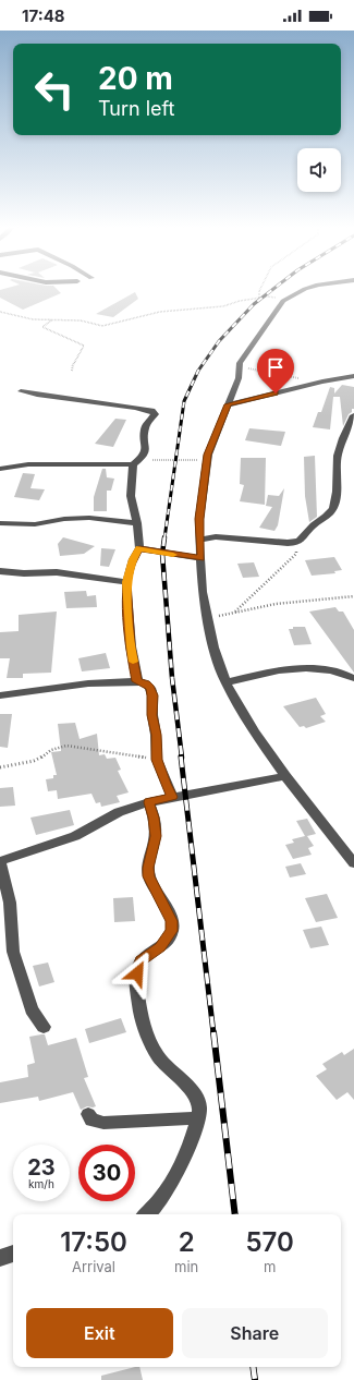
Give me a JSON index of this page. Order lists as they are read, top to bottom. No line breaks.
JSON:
{"page":{"status":"17:48","turn":["20 m","Turn left"],"speed":"23 km/h","limit":"30","eta":["17:50","Arrival","2","min","570","m"],"buttons":["Exit","Share"]}}
